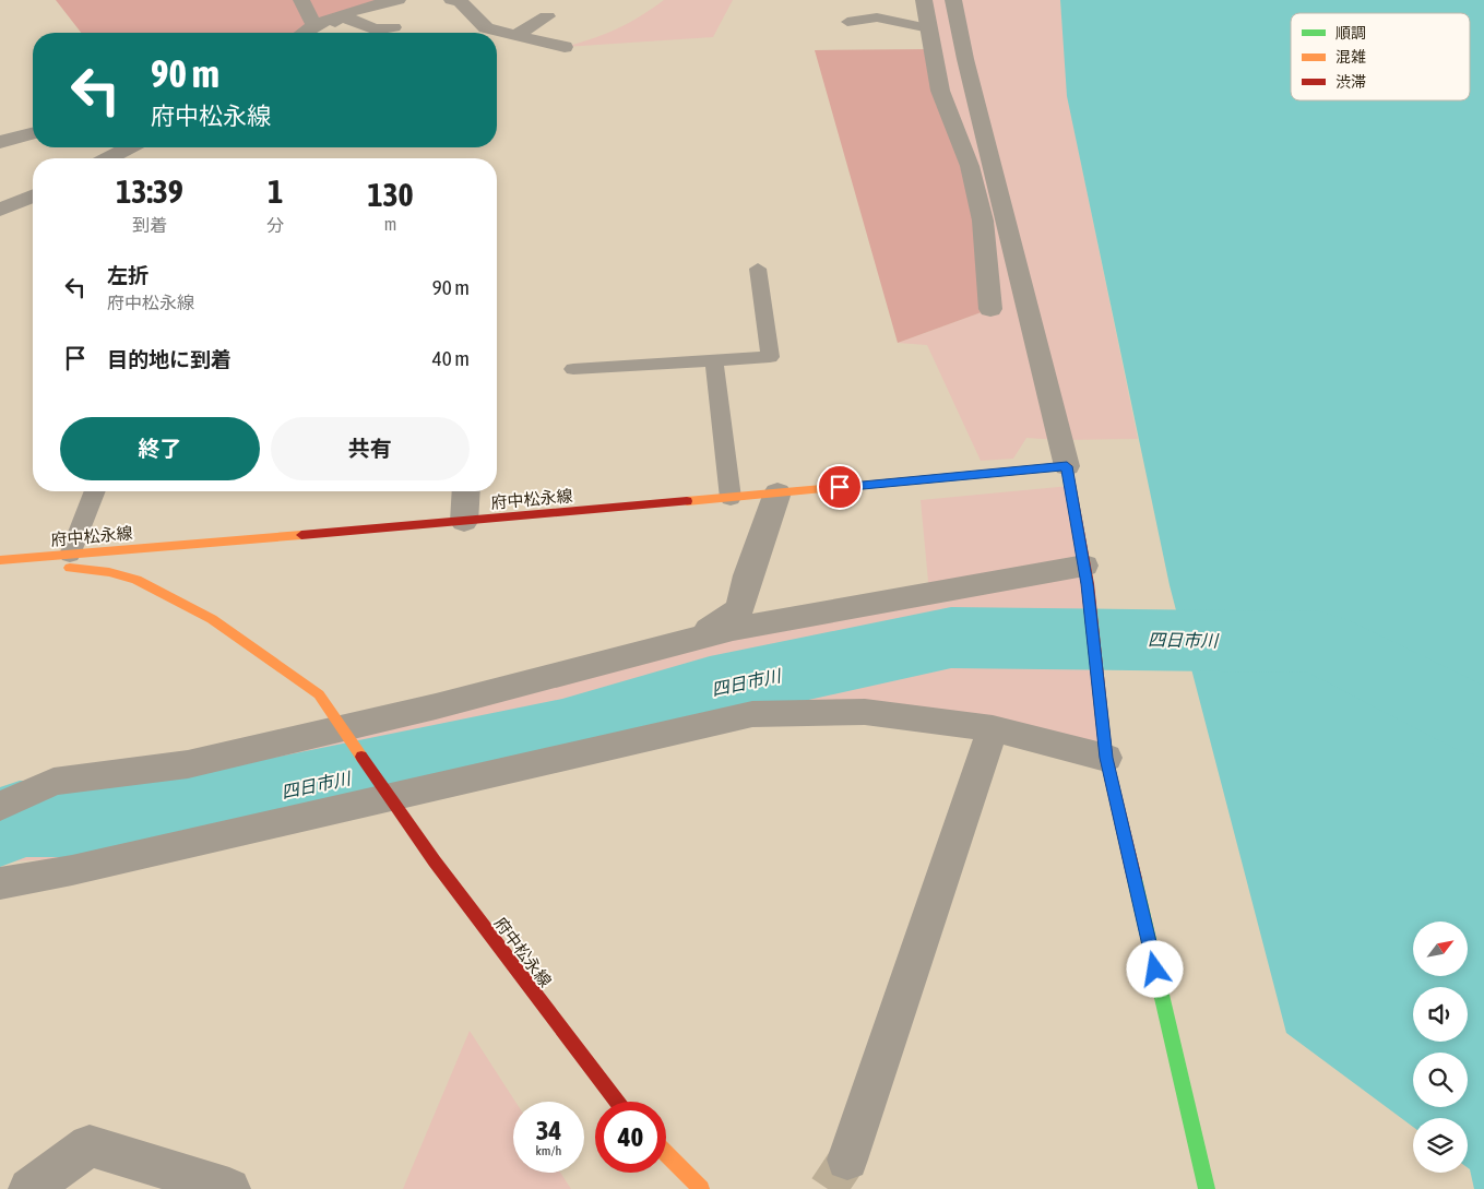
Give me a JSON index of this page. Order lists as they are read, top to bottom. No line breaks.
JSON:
{"streets":{"main road":["府中松永線"]},"water":["四日市川"],"legend":["順調","混雑","渋滞"],"north":"top right","page":{"turn":["90 m","府中松永線"],"eta":["13:39","到着","1","分","130","m"],"list":[{"name":"左折","note":"府中松永線","value":"90 m"},{"name":"目的地に到着","value":"40 m"}],"buttons":["終了","共有"],"speed":"34 km/h","limit":"40"}}
